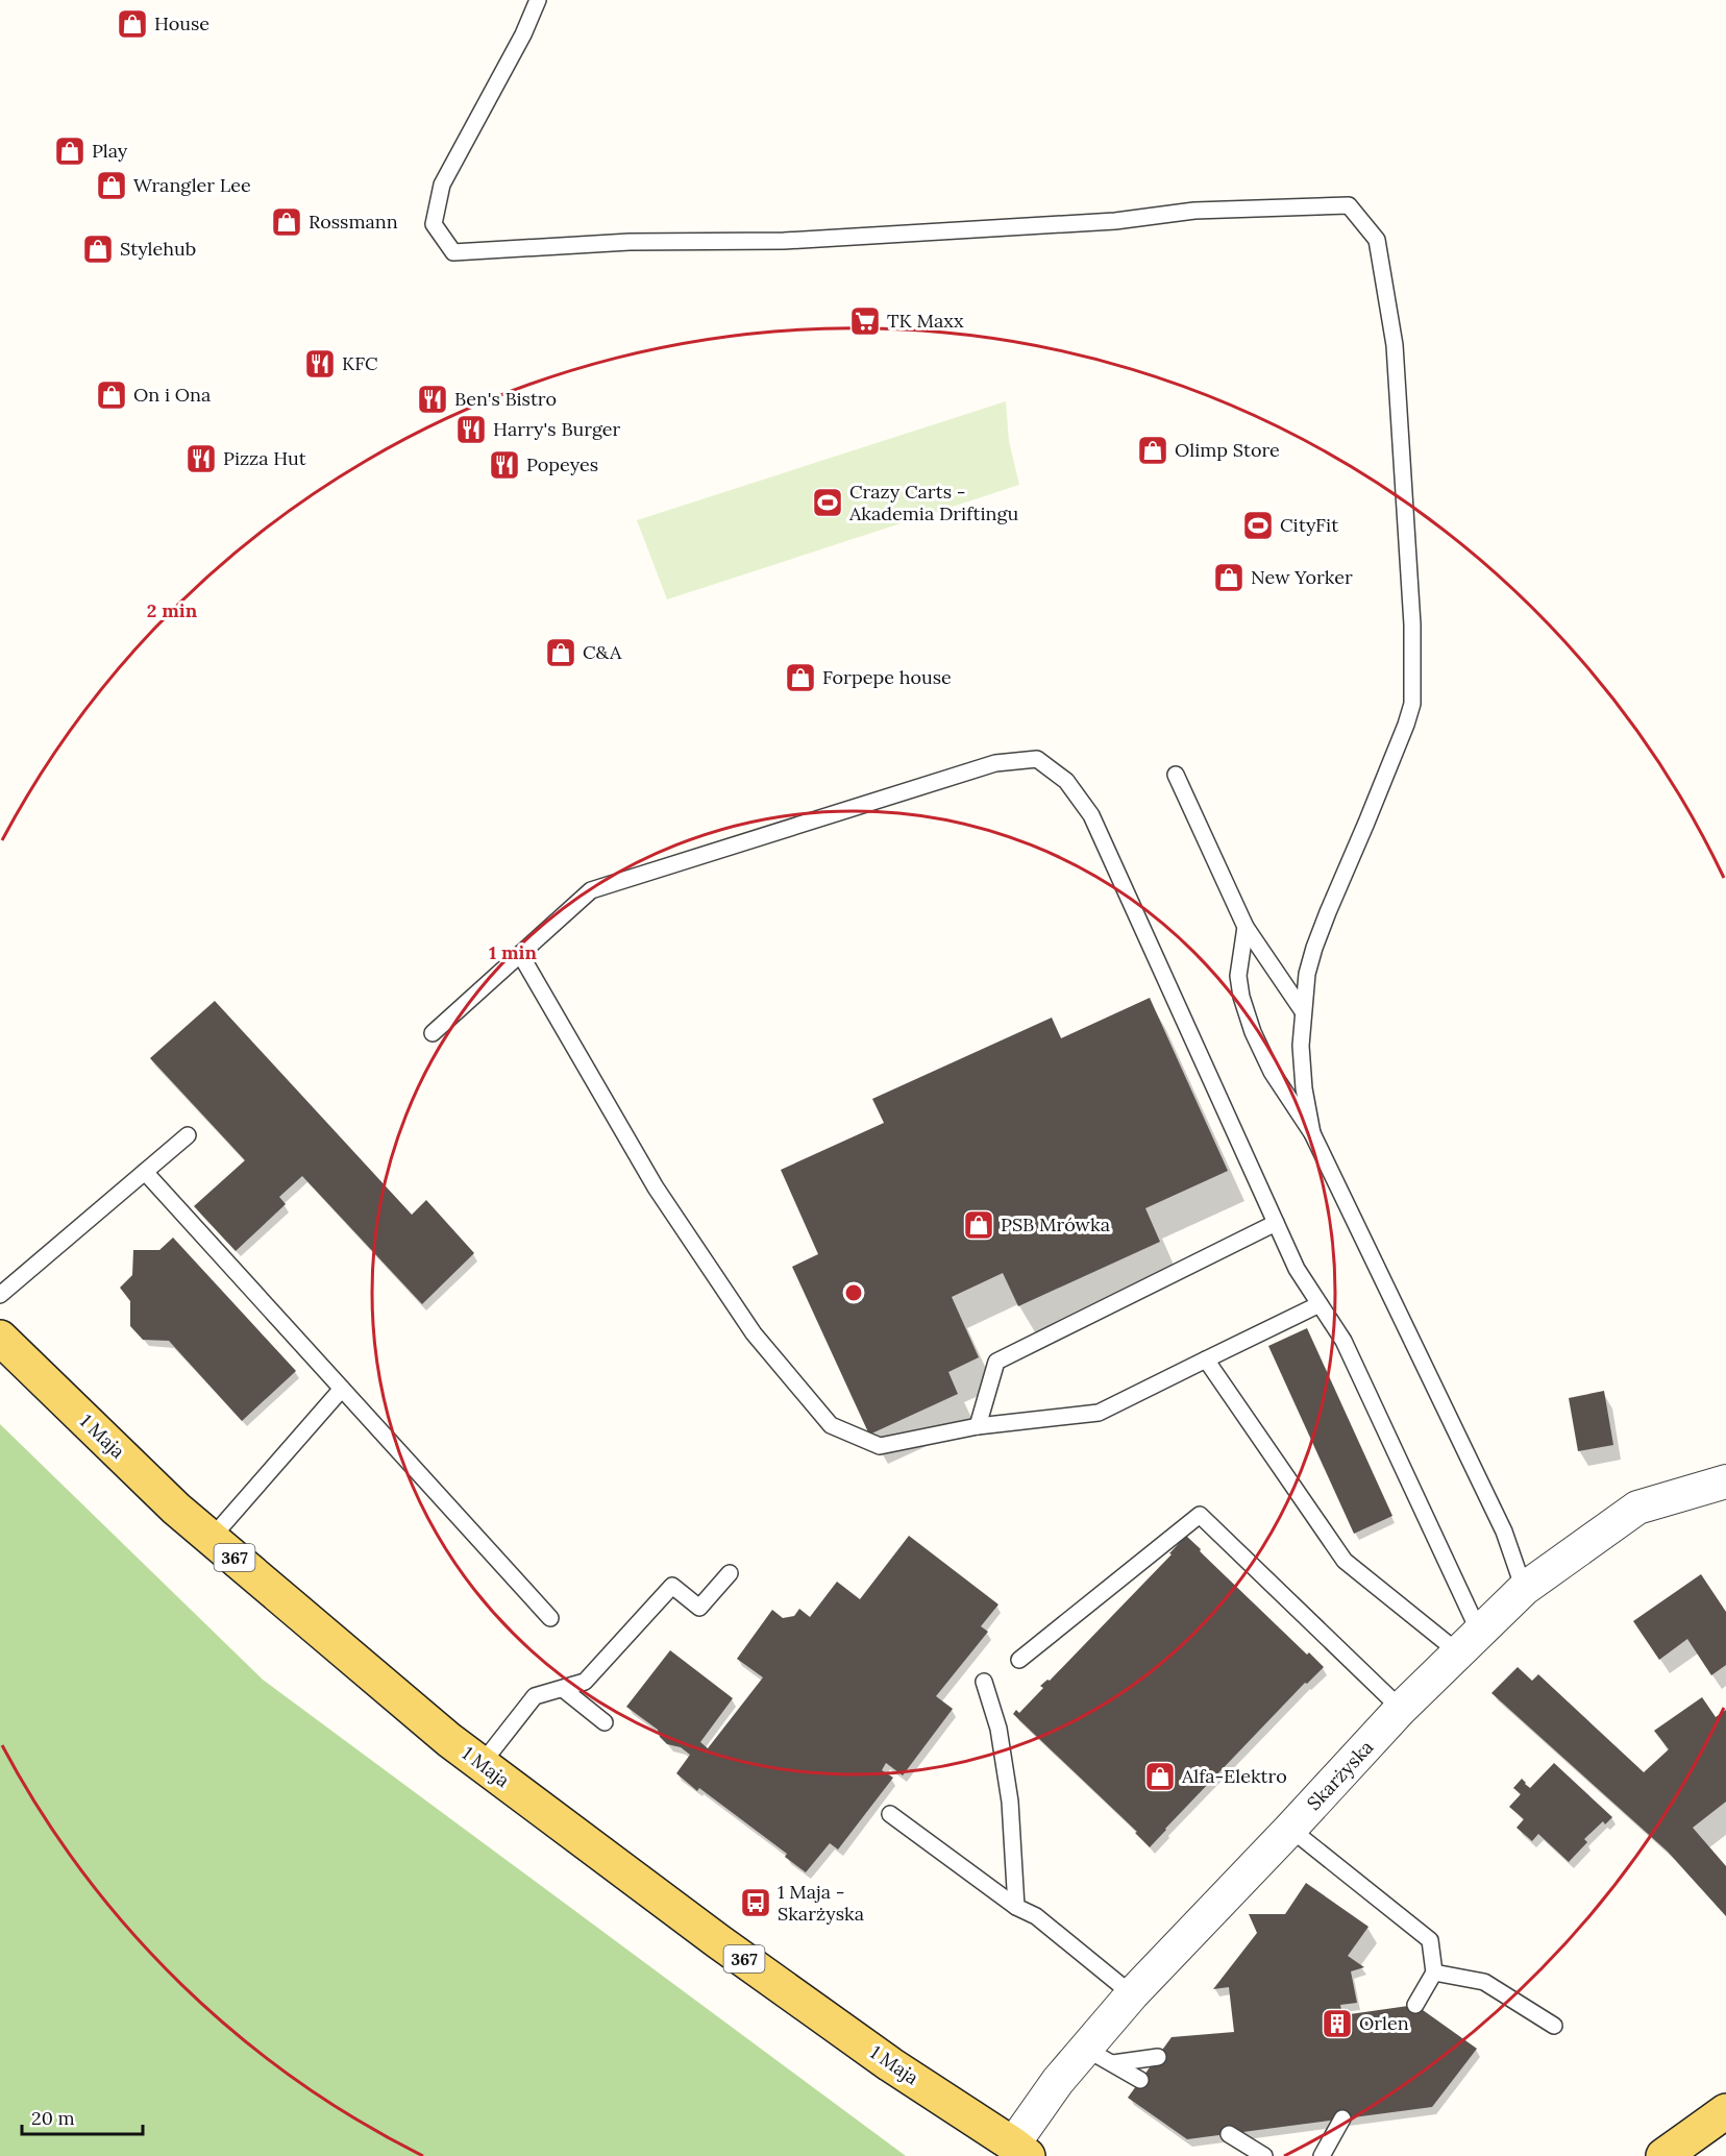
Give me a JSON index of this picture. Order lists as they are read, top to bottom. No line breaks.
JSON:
{"streets":{"main road":["1 Maja","367"],"street":["Skarżyska"]},"crossings":[["1 Maja","Skarżyska"]],"places":{"shop":["House","Play","Wrangler Lee","Rossmann","Stylehub","On i Ona","Olimp Store","New Yorker","C&A","Forpepe house","PSB Mrówka","Alfa-Elektro"],"supermarket":["TK Maxx"],"restaurant":["KFC","Ben's Bistro","Harry's Burger","Pizza Hut","Popeyes"],"sports":["Crazy Carts - Akademia Driftingu","CityFit"],"bus stop":["1 Maja - Skarżyska"],"building":["Orlen"]},"scale_bar":"20 m","rings":["2 min","1 min"]}
